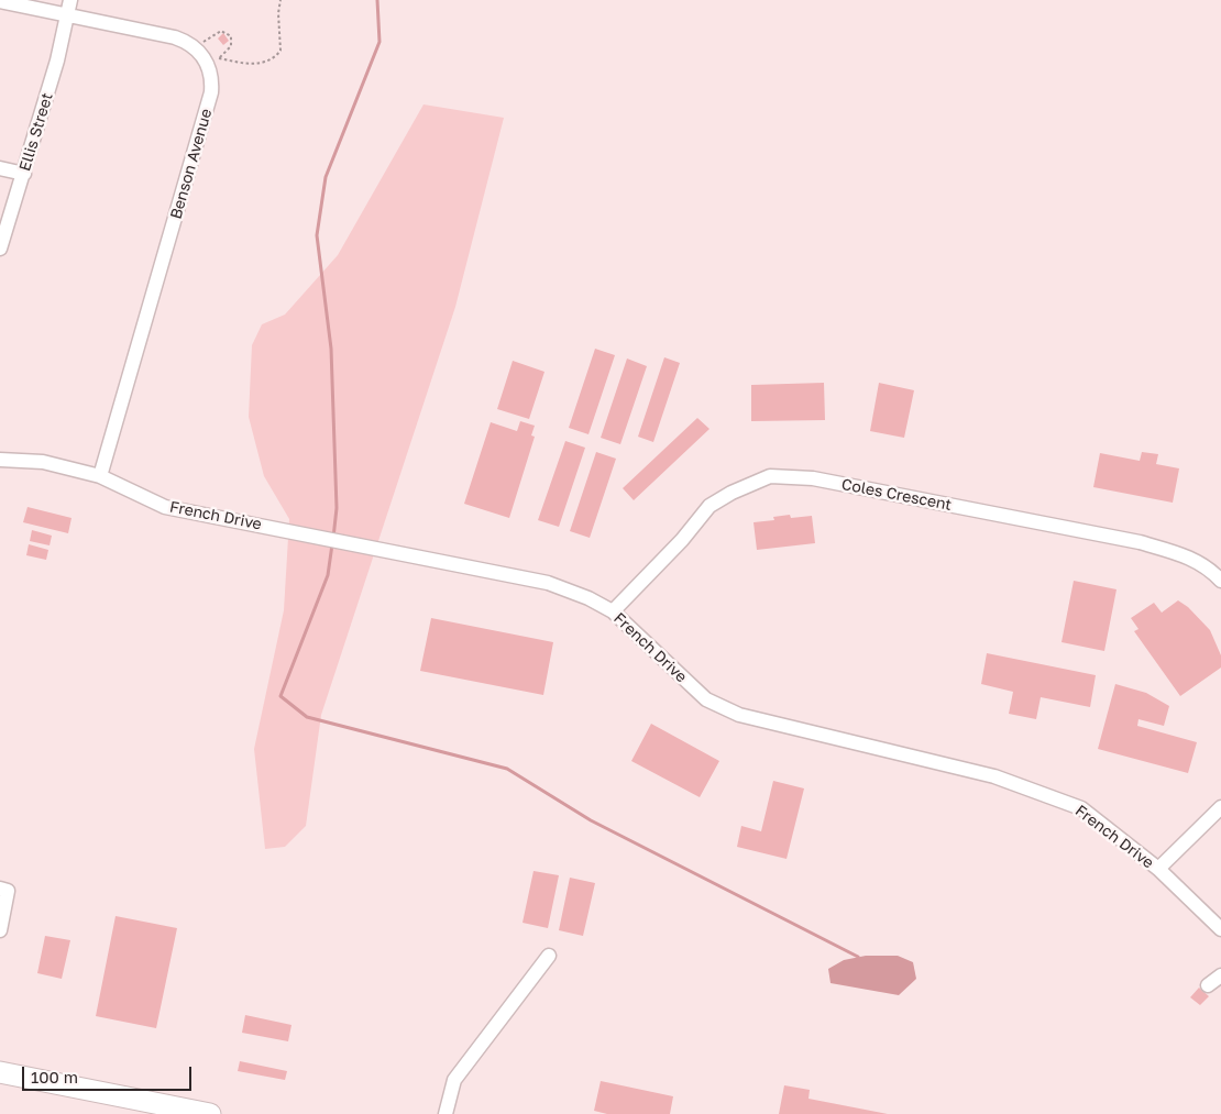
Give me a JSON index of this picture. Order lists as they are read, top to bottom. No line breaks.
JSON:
{"streets":{"street":["Ellis Street","Benson Avenue","Coles Crescent","French Drive"]},"crossings":[["Ellis Street","Benson Avenue"],["Benson Avenue","French Drive"],["Coles Crescent","French Drive"]],"scale_bar":"100 m"}
